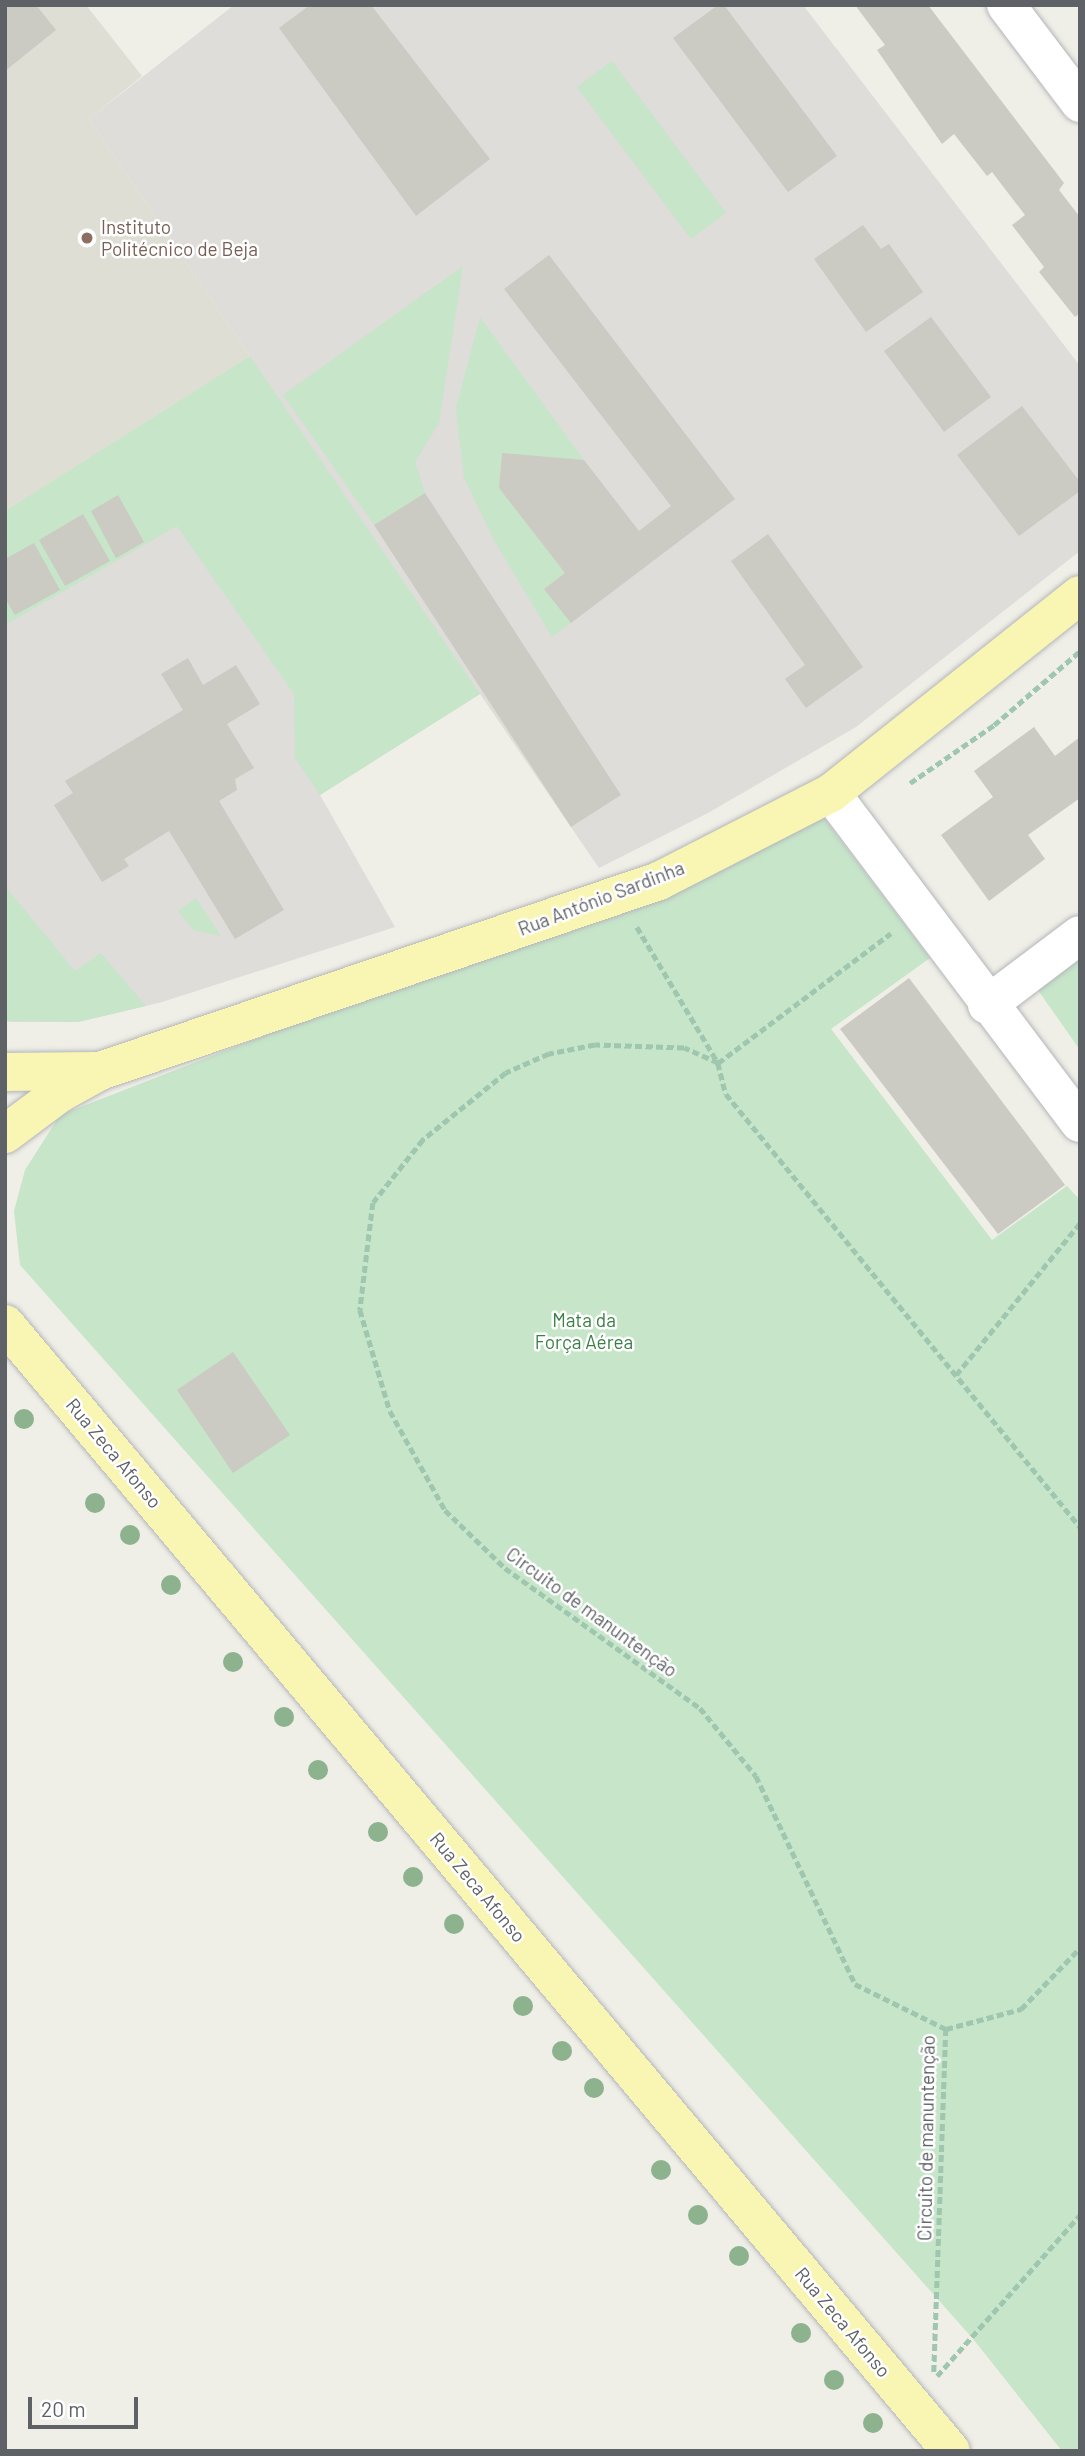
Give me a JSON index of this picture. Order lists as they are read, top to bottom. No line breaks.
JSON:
{"streets":{"main road":["Rua António Sardinha","Rua Zeca Afonso"],"path":["Circuito de manuntenção"]},"parks":["Mata da Força Aérea"],"places":["Instituto Politécnico de Beja"],"scale_bar":"20 m"}
